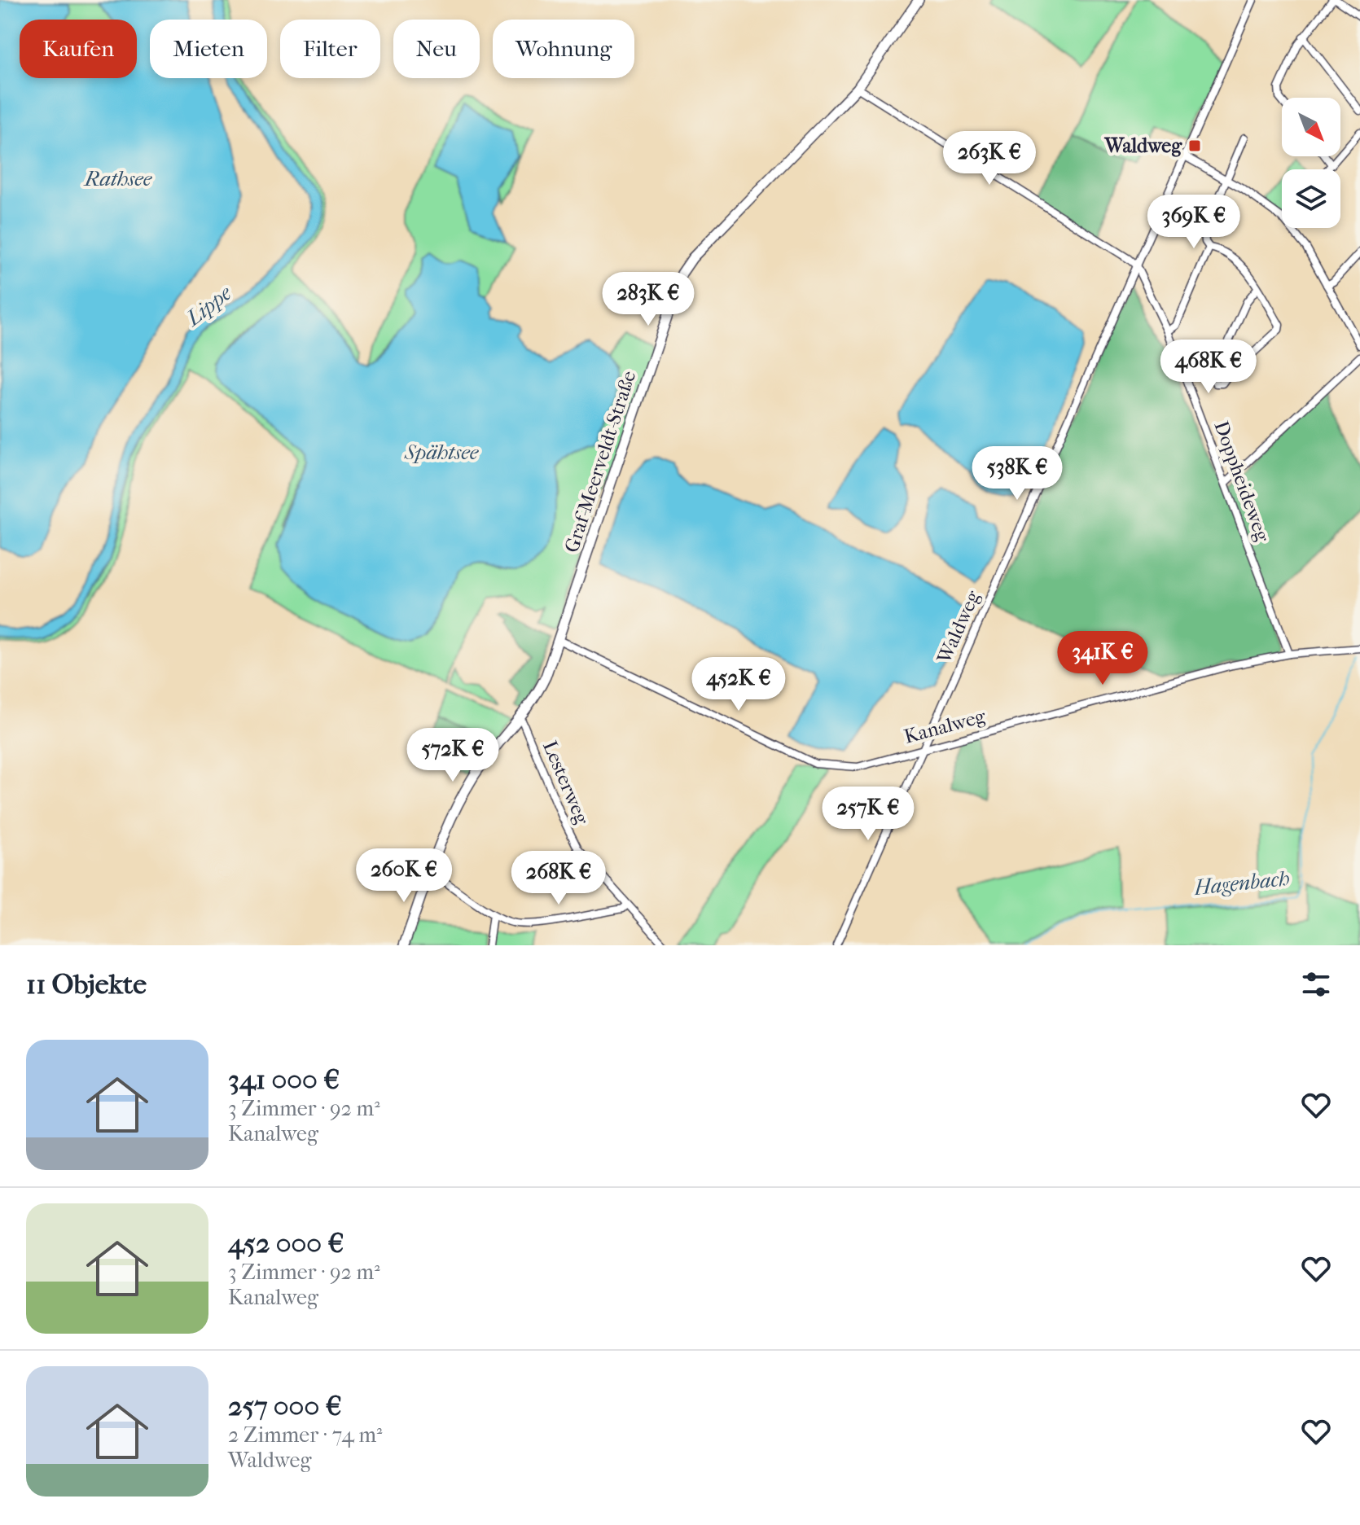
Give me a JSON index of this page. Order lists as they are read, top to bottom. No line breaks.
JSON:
{"streets":{"main road":["Graf-Meerveldt-Straße"],"street":["Doppheideweg","Waldweg","Kanalweg","Lesterweg"]},"crossings":[["Graf-Meerveldt-Straße","Doppheideweg"],["Graf-Meerveldt-Straße","Kanalweg"],["Graf-Meerveldt-Straße","Lesterweg"],["Doppheideweg","Waldweg"],["Doppheideweg","Kanalweg"],["Waldweg","Kanalweg"]],"water":["Rathsee","Lippe","Spähtsee","Hagenbach"],"places":{"transit":["Waldweg"]},"north":"bottom right","page":{"chip":["Kaufen","Mieten","Filter","Neu","Wohnung"],"price":["263K €","369K €","283K €","468K €","538K €","341K €","452K €","572K €","257K €","260K €","268K €"],"heading":"11 Objekte","list":[{"name":"341 000 €","note":"3 Zimmer · 92 m² · Kanalweg"},{"name":"452 000 €","note":"3 Zimmer · 92 m² · Kanalweg"},{"name":"257 000 €","note":"2 Zimmer · 74 m² · Waldweg"}]}}
